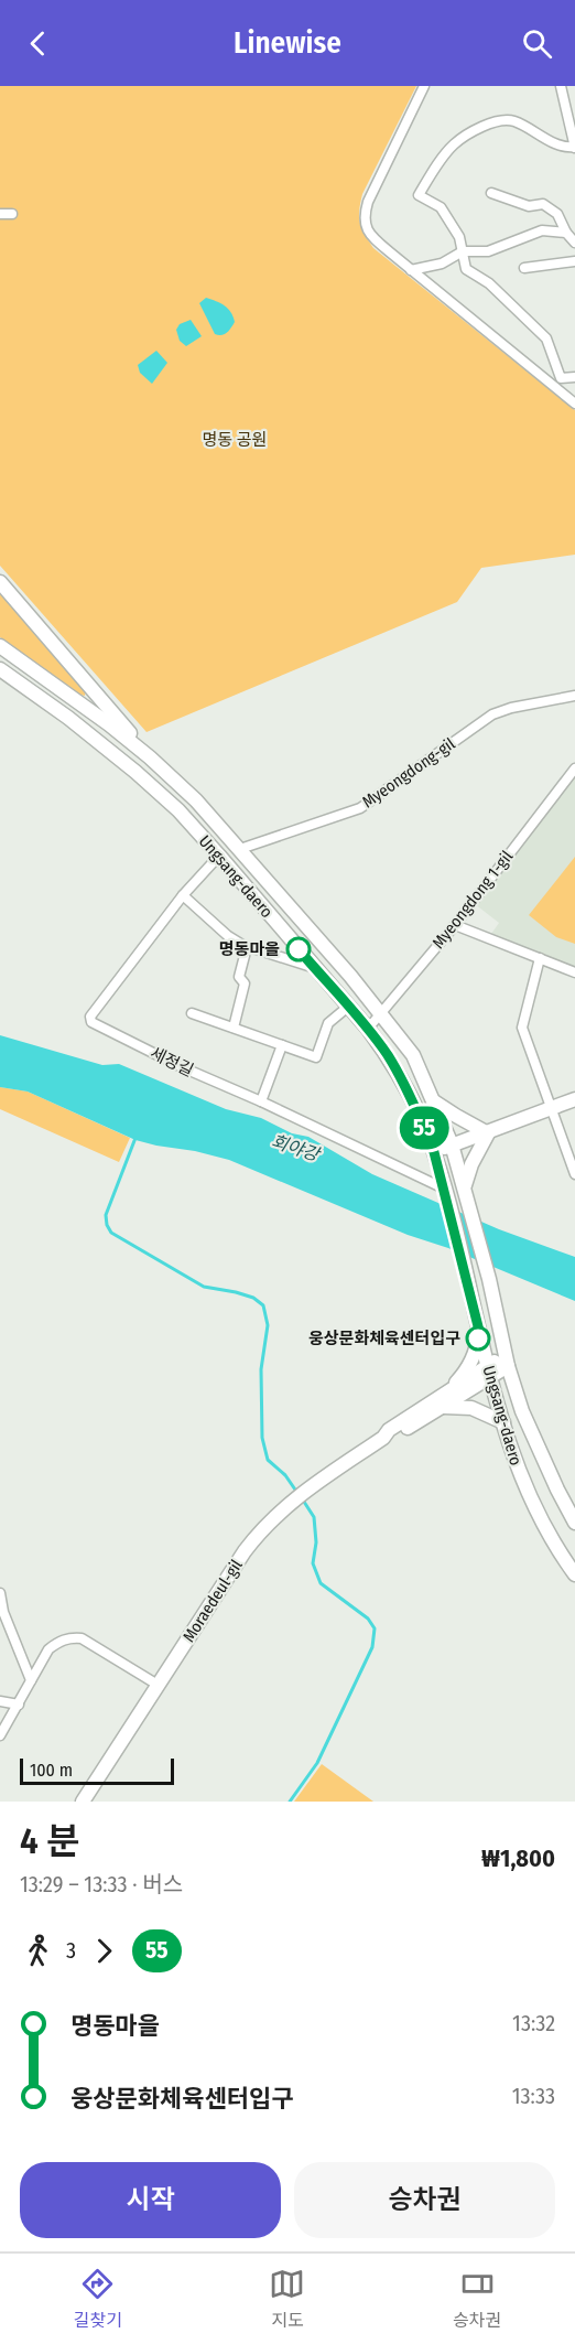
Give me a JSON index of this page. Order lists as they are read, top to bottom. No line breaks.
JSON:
{"streets":{"main road":["Ungsang-daero","Moraedeul-gil"],"street":["Myeongdong-gil","Myeongdong 1-gil","세정길"]},"crossings":[["Myeongdong-gil","Ungsang-daero"],["Ungsang-daero","Myeongdong 1-gil"],["Ungsang-daero","세정길"],["Ungsang-daero","Moraedeul-gil"]],"water":["회야강"],"parks":["명동 공원"],"places":["명동마을","웅상문화체육센터입구"],"lines":["bus line 55"],"scale_bar":"100 m","page":{"header":"Linewise","on_map":"55","scale":"100 m","heading":["4 분","13:29 – 13:33 · 버스","₩1,800"],"legs":["3","55"],"list":[{"name":"명동마을","value":"13:32"},{"name":"웅상문화체육센터입구","value":"13:33"}],"buttons":["시작","승차권"],"tabs":["길찾기","지도","승차권"]}}
